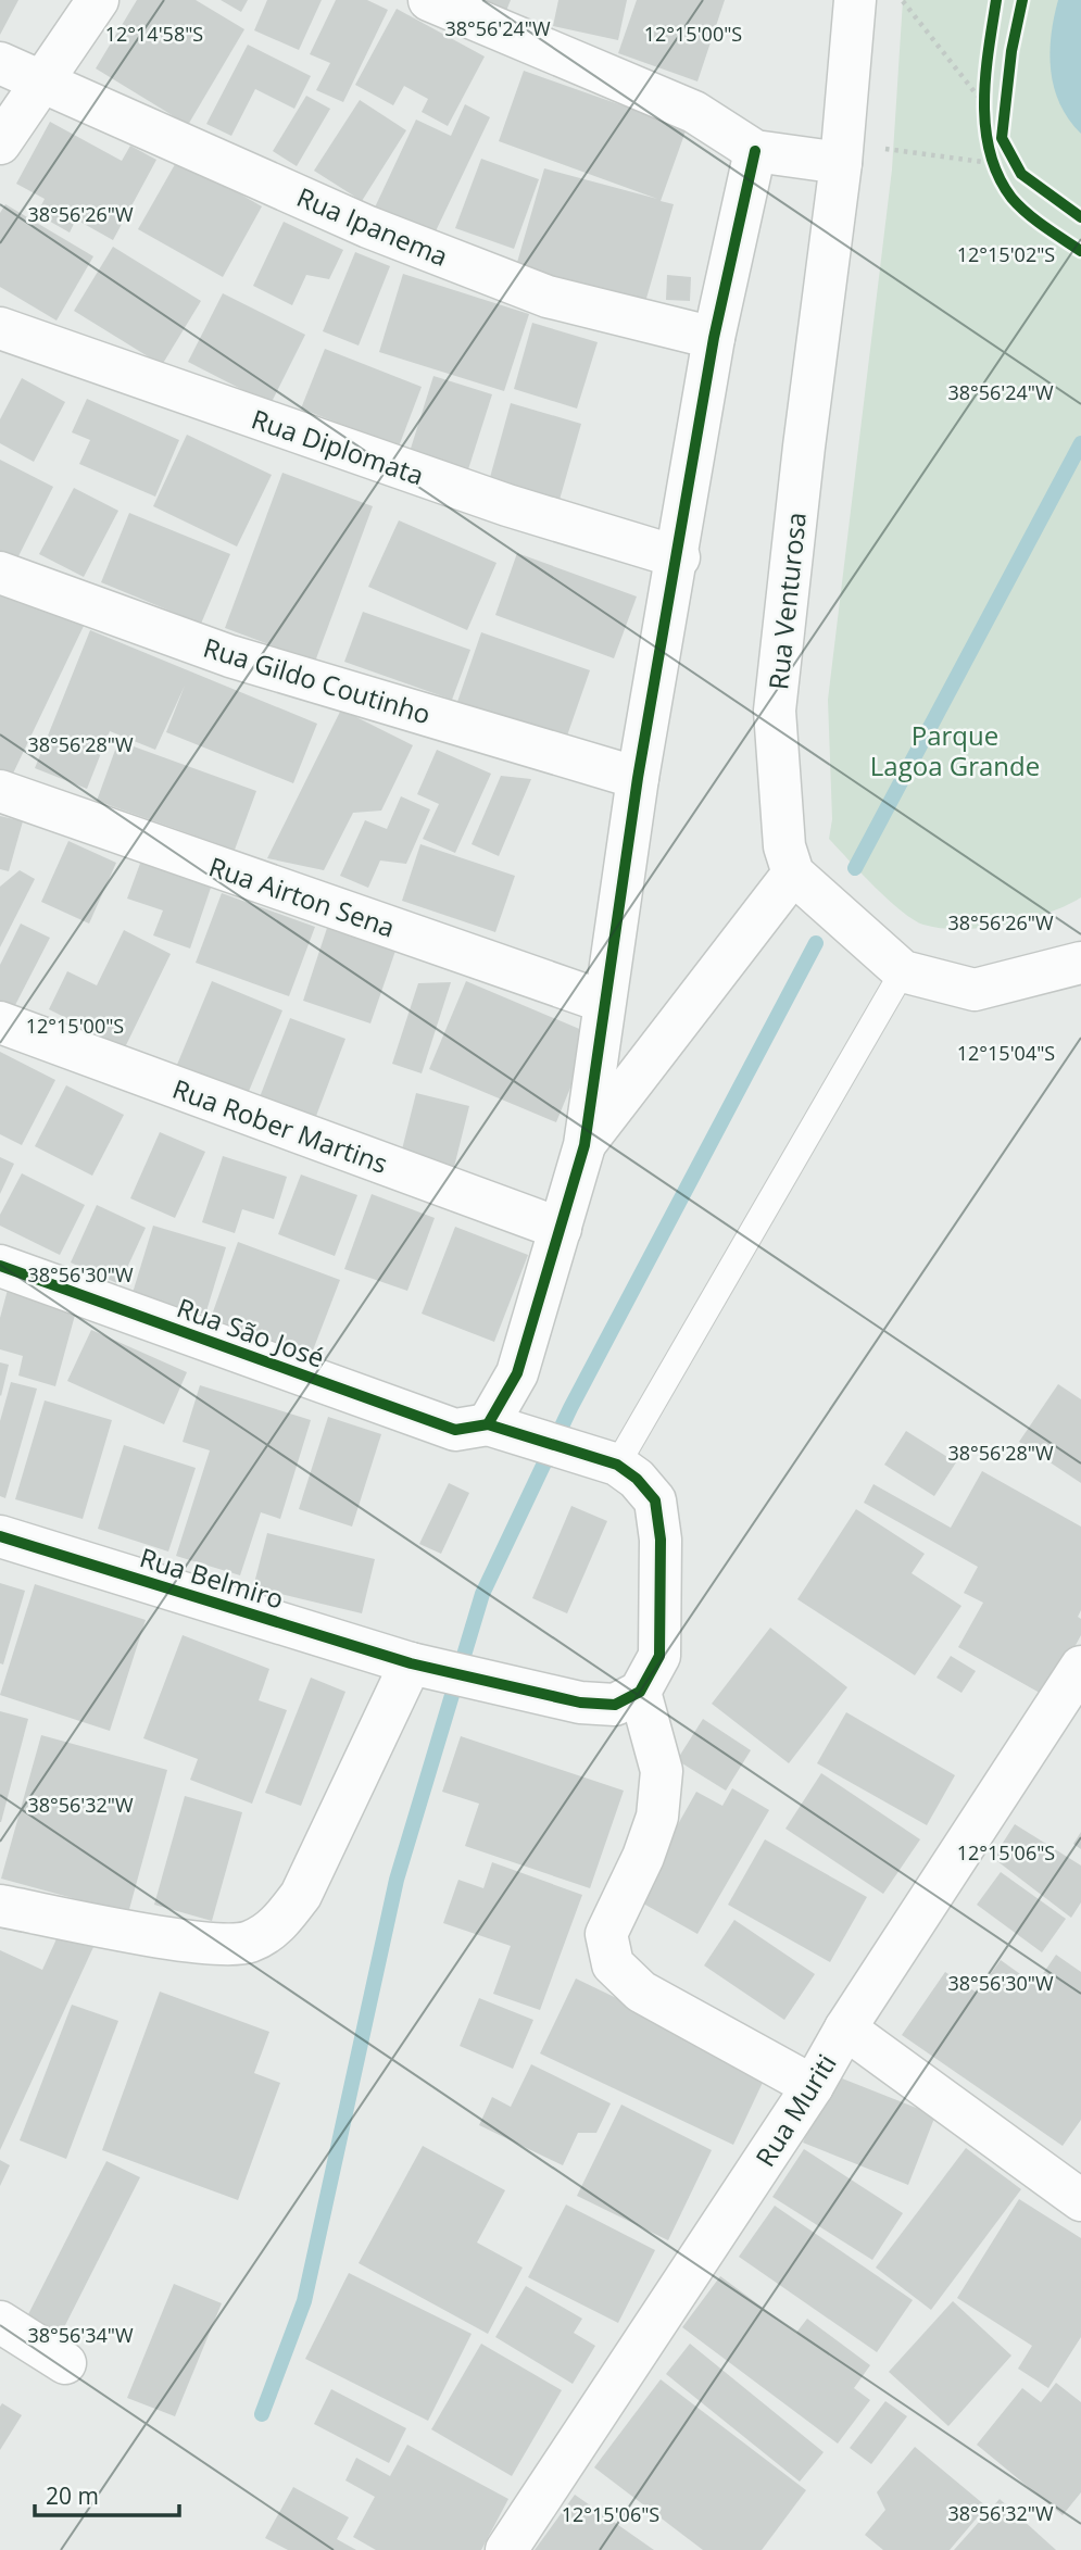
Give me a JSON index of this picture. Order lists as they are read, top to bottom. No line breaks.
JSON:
{"streets":{"street":["Rua Ipanema","Rua Diplomata","Rua Venturosa","Rua Gildo Coutinho","Rua Airton Sena","Rua Rober Martins","Rua São José","Rua Belmiro","Rua Muriti"]},"parks":["Parque Lagoa Grande"],"scale_bar":"20 m","coordinates":["38°56'24\"W","12°14'58\"S","12°15'00\"S","38°56'26\"W","12°15'02\"S","38°56'28\"W","12°15'04\"S","38°56'30\"W","38°56'32\"W","12°15'06\"S","38°56'34\"W"]}
